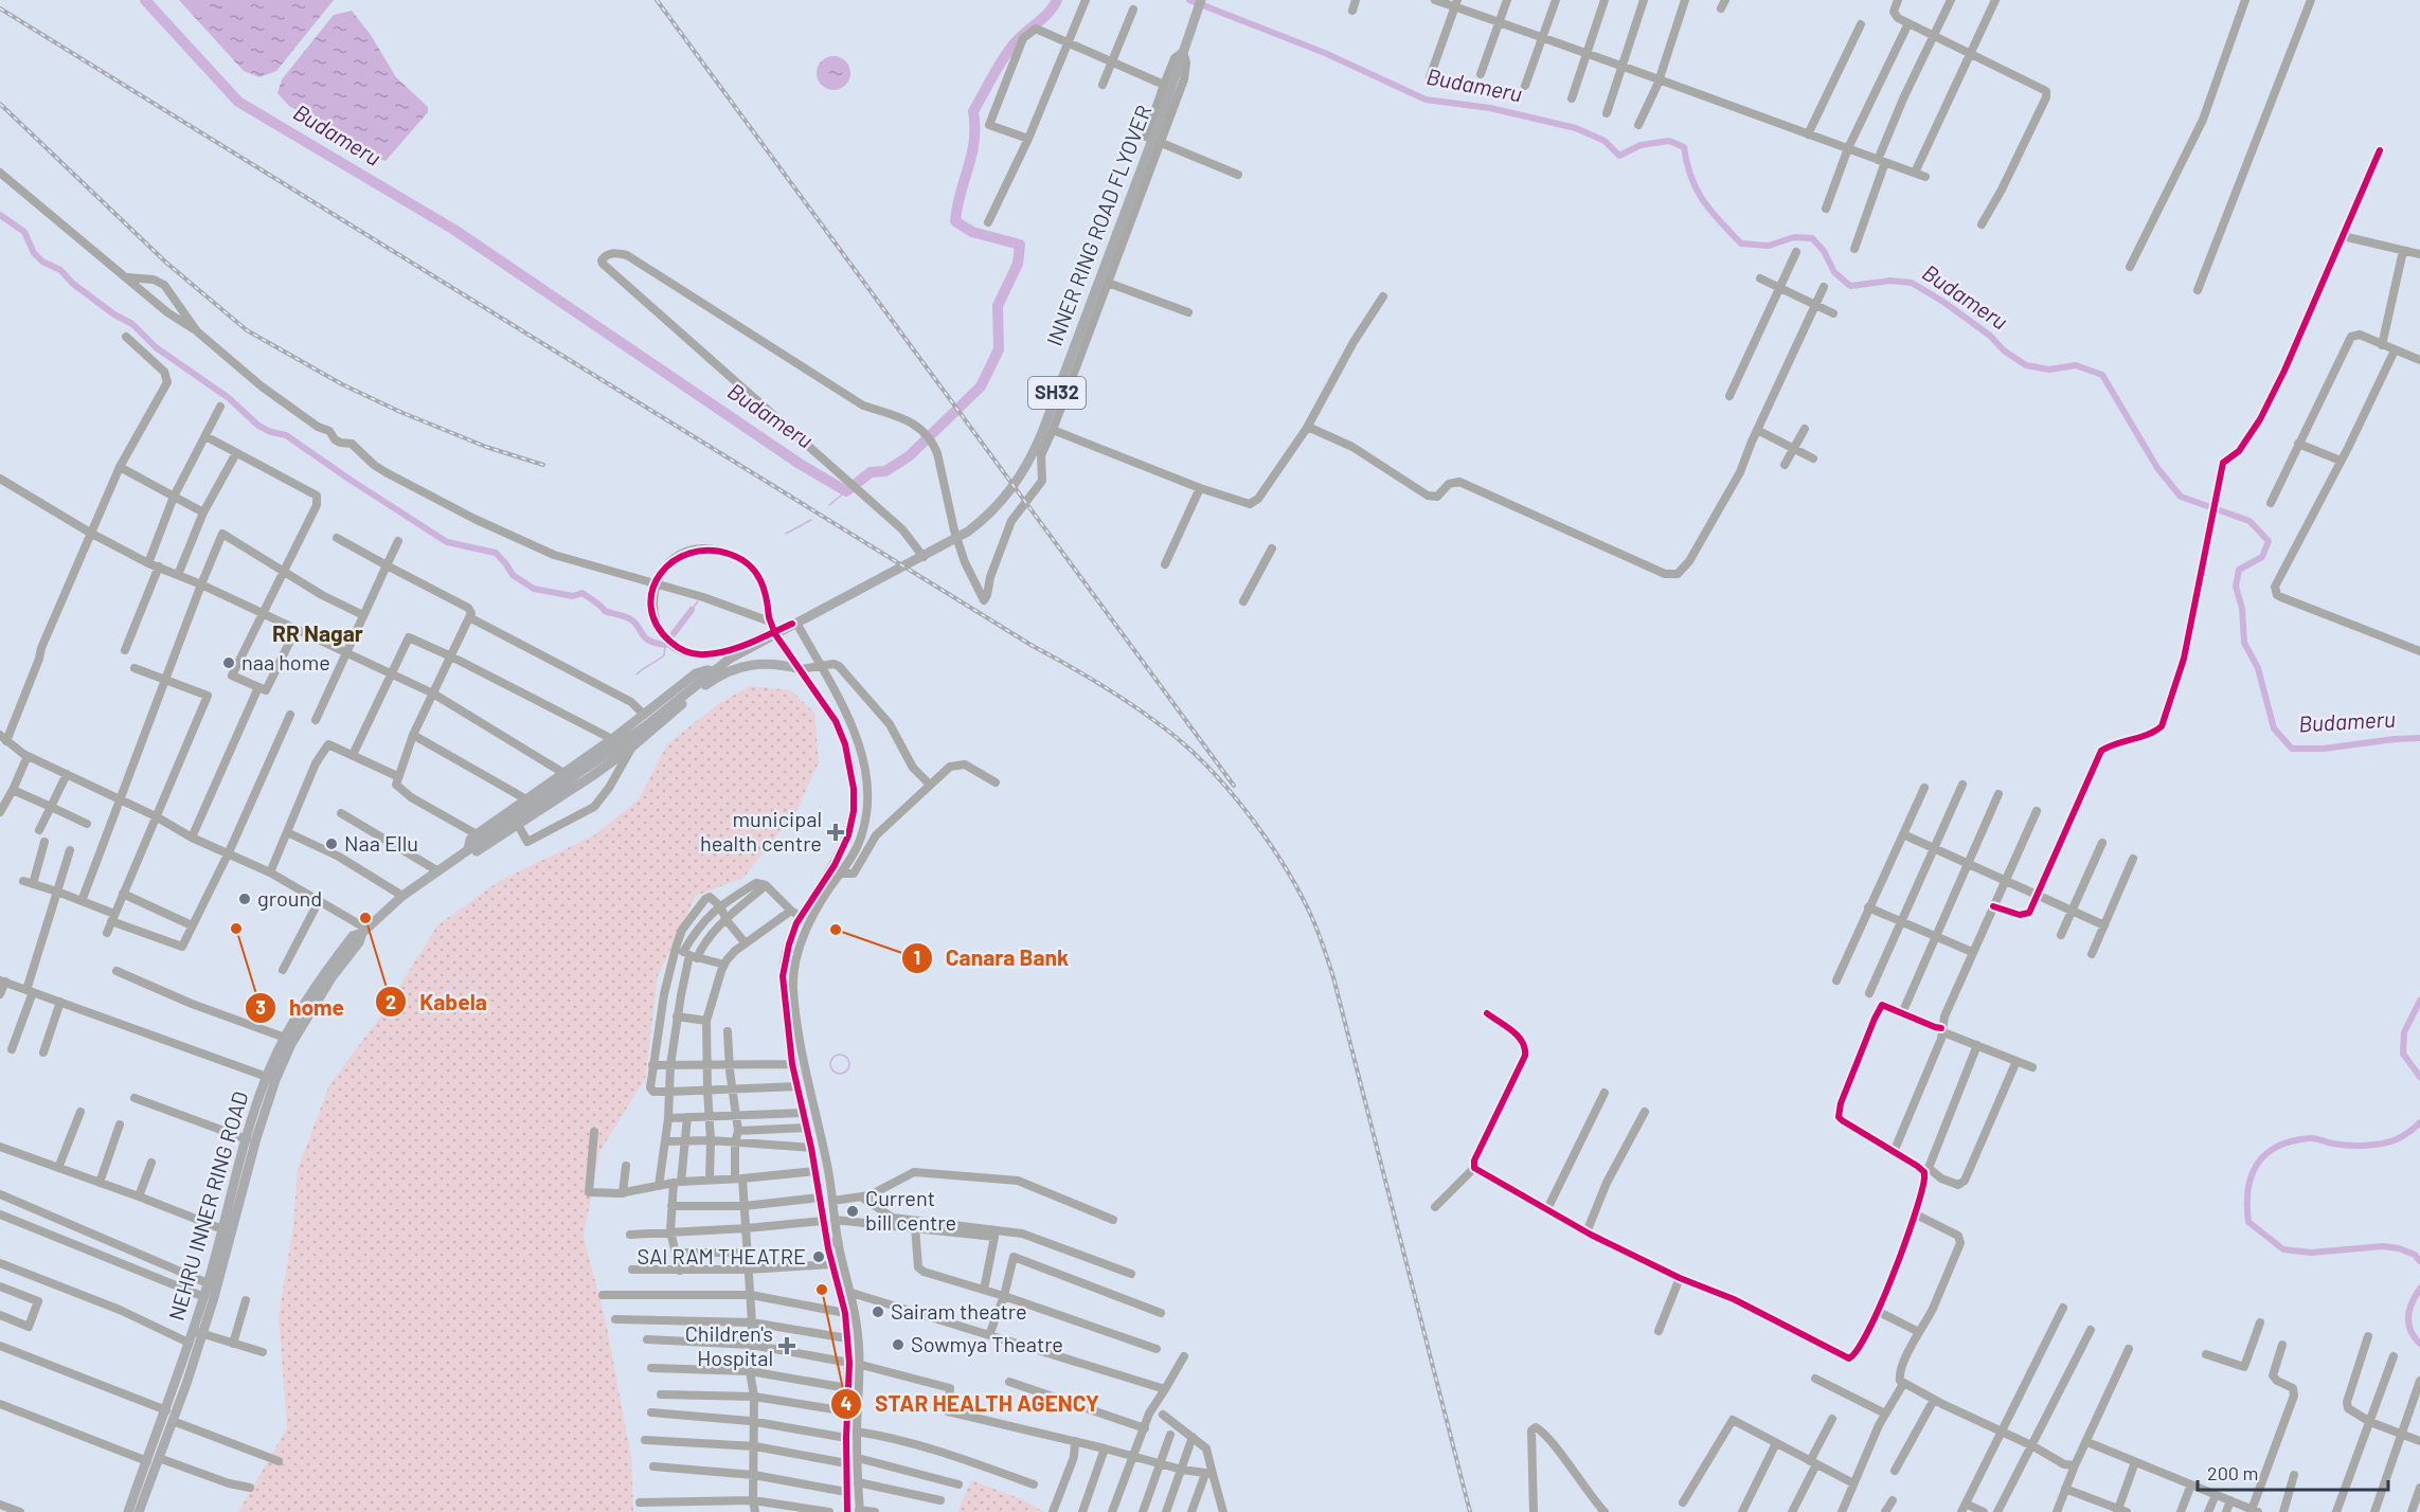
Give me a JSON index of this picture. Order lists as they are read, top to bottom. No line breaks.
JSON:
{"streets":{"main road":["INNER RING ROAD FLYOVER","SH32","NEHRU INNER RING ROAD"]},"crossings":[["INNER RING ROAD FLYOVER","SH32"]],"districts":["RR Nagar"],"water":["Budameru"],"places":{"other":["naa home","Naa Ellu","ground","Kabela","home","Canara Bank","Current bill centre","SAI RAM THEATRE","STAR HEALTH AGENCY","Sairam theatre","Sowmya Theatre"],"health":["municipal health centre","Children's Hospital"]},"scale_bar":"200 m"}
